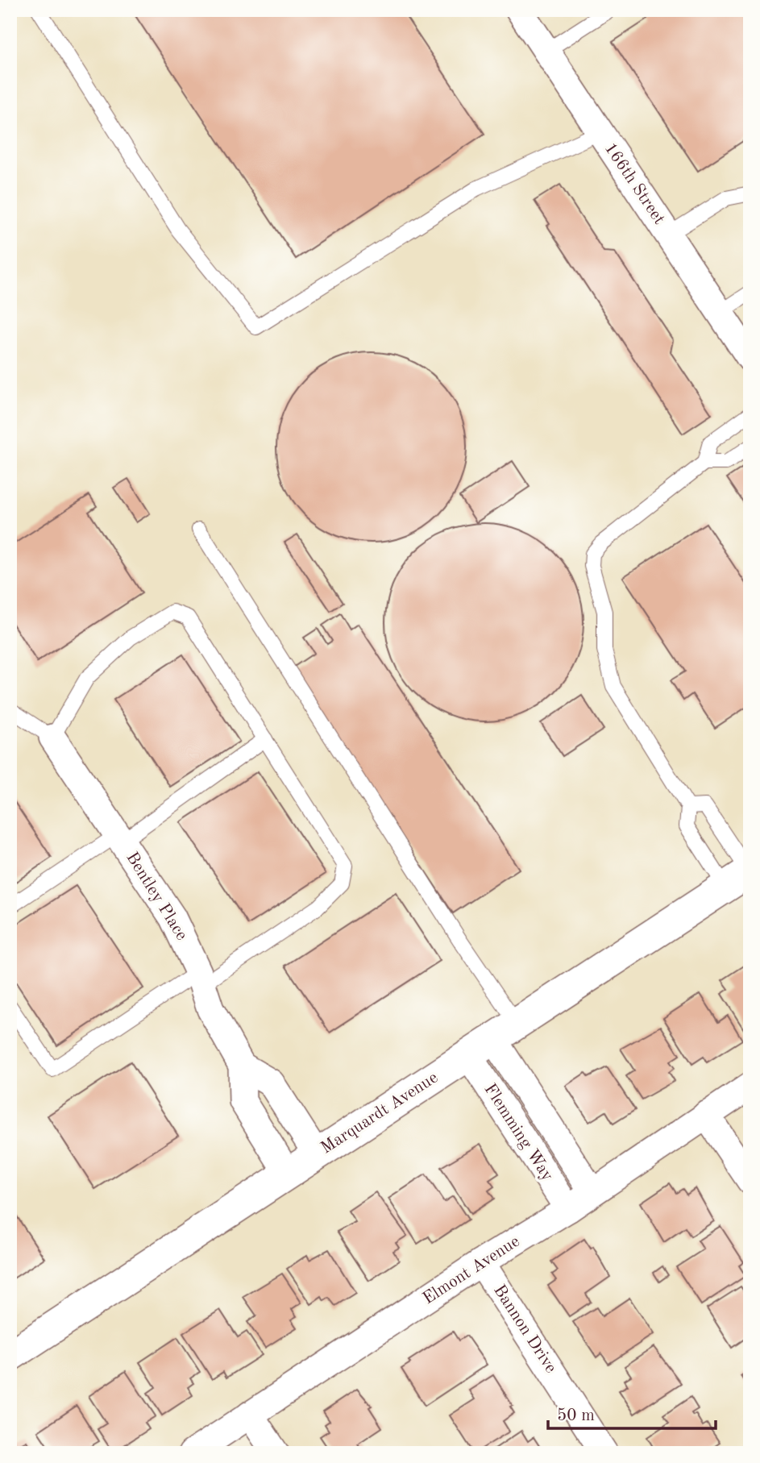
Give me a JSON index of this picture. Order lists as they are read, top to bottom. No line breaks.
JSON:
{"streets":{"main road":["Marquardt Avenue"],"street":["166th Street","Bentley Place","Flemming Way","Elmont Avenue","Bannon Drive"]},"crossings":[["Bentley Place","Marquardt Avenue"],["Marquardt Avenue","Flemming Way"],["Flemming Way","Elmont Avenue"],["Elmont Avenue","Bannon Drive"]],"scale_bar":"50 m"}
